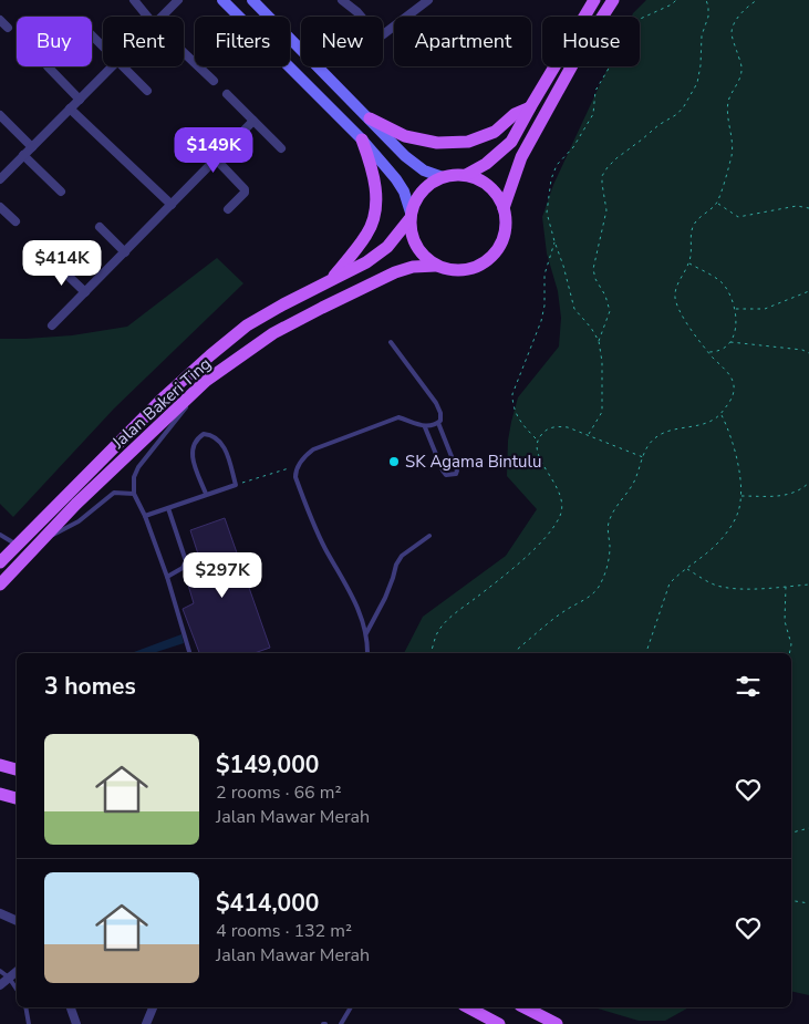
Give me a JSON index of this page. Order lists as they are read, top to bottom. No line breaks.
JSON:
{"streets":{"main road":["Jalan Bakeri Ting"]},"places":["SK Agama Bintulu"],"page":{"chip":["Buy","Rent","Filters","New","Apartment","House"],"price":["$149K","$414K","$297K"],"heading":"3 homes","list":[{"name":"$149,000","note":"2 rooms · 66 m² · Jalan Mawar Merah"},{"name":"$414,000","note":"4 rooms · 132 m² · Jalan Mawar Merah"}]}}
